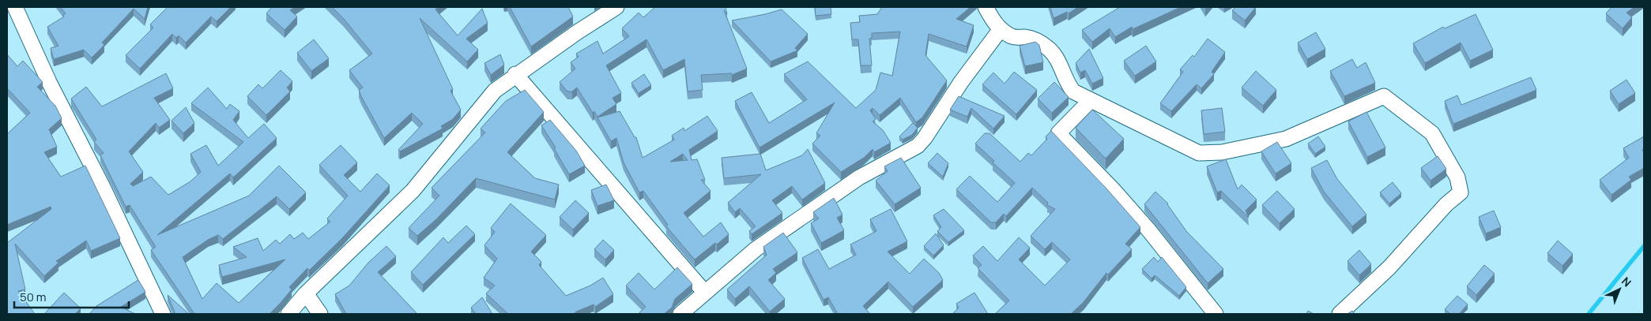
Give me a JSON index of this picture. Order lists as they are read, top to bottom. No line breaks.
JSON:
{"scale_bar":"50 m","north":"top right"}
